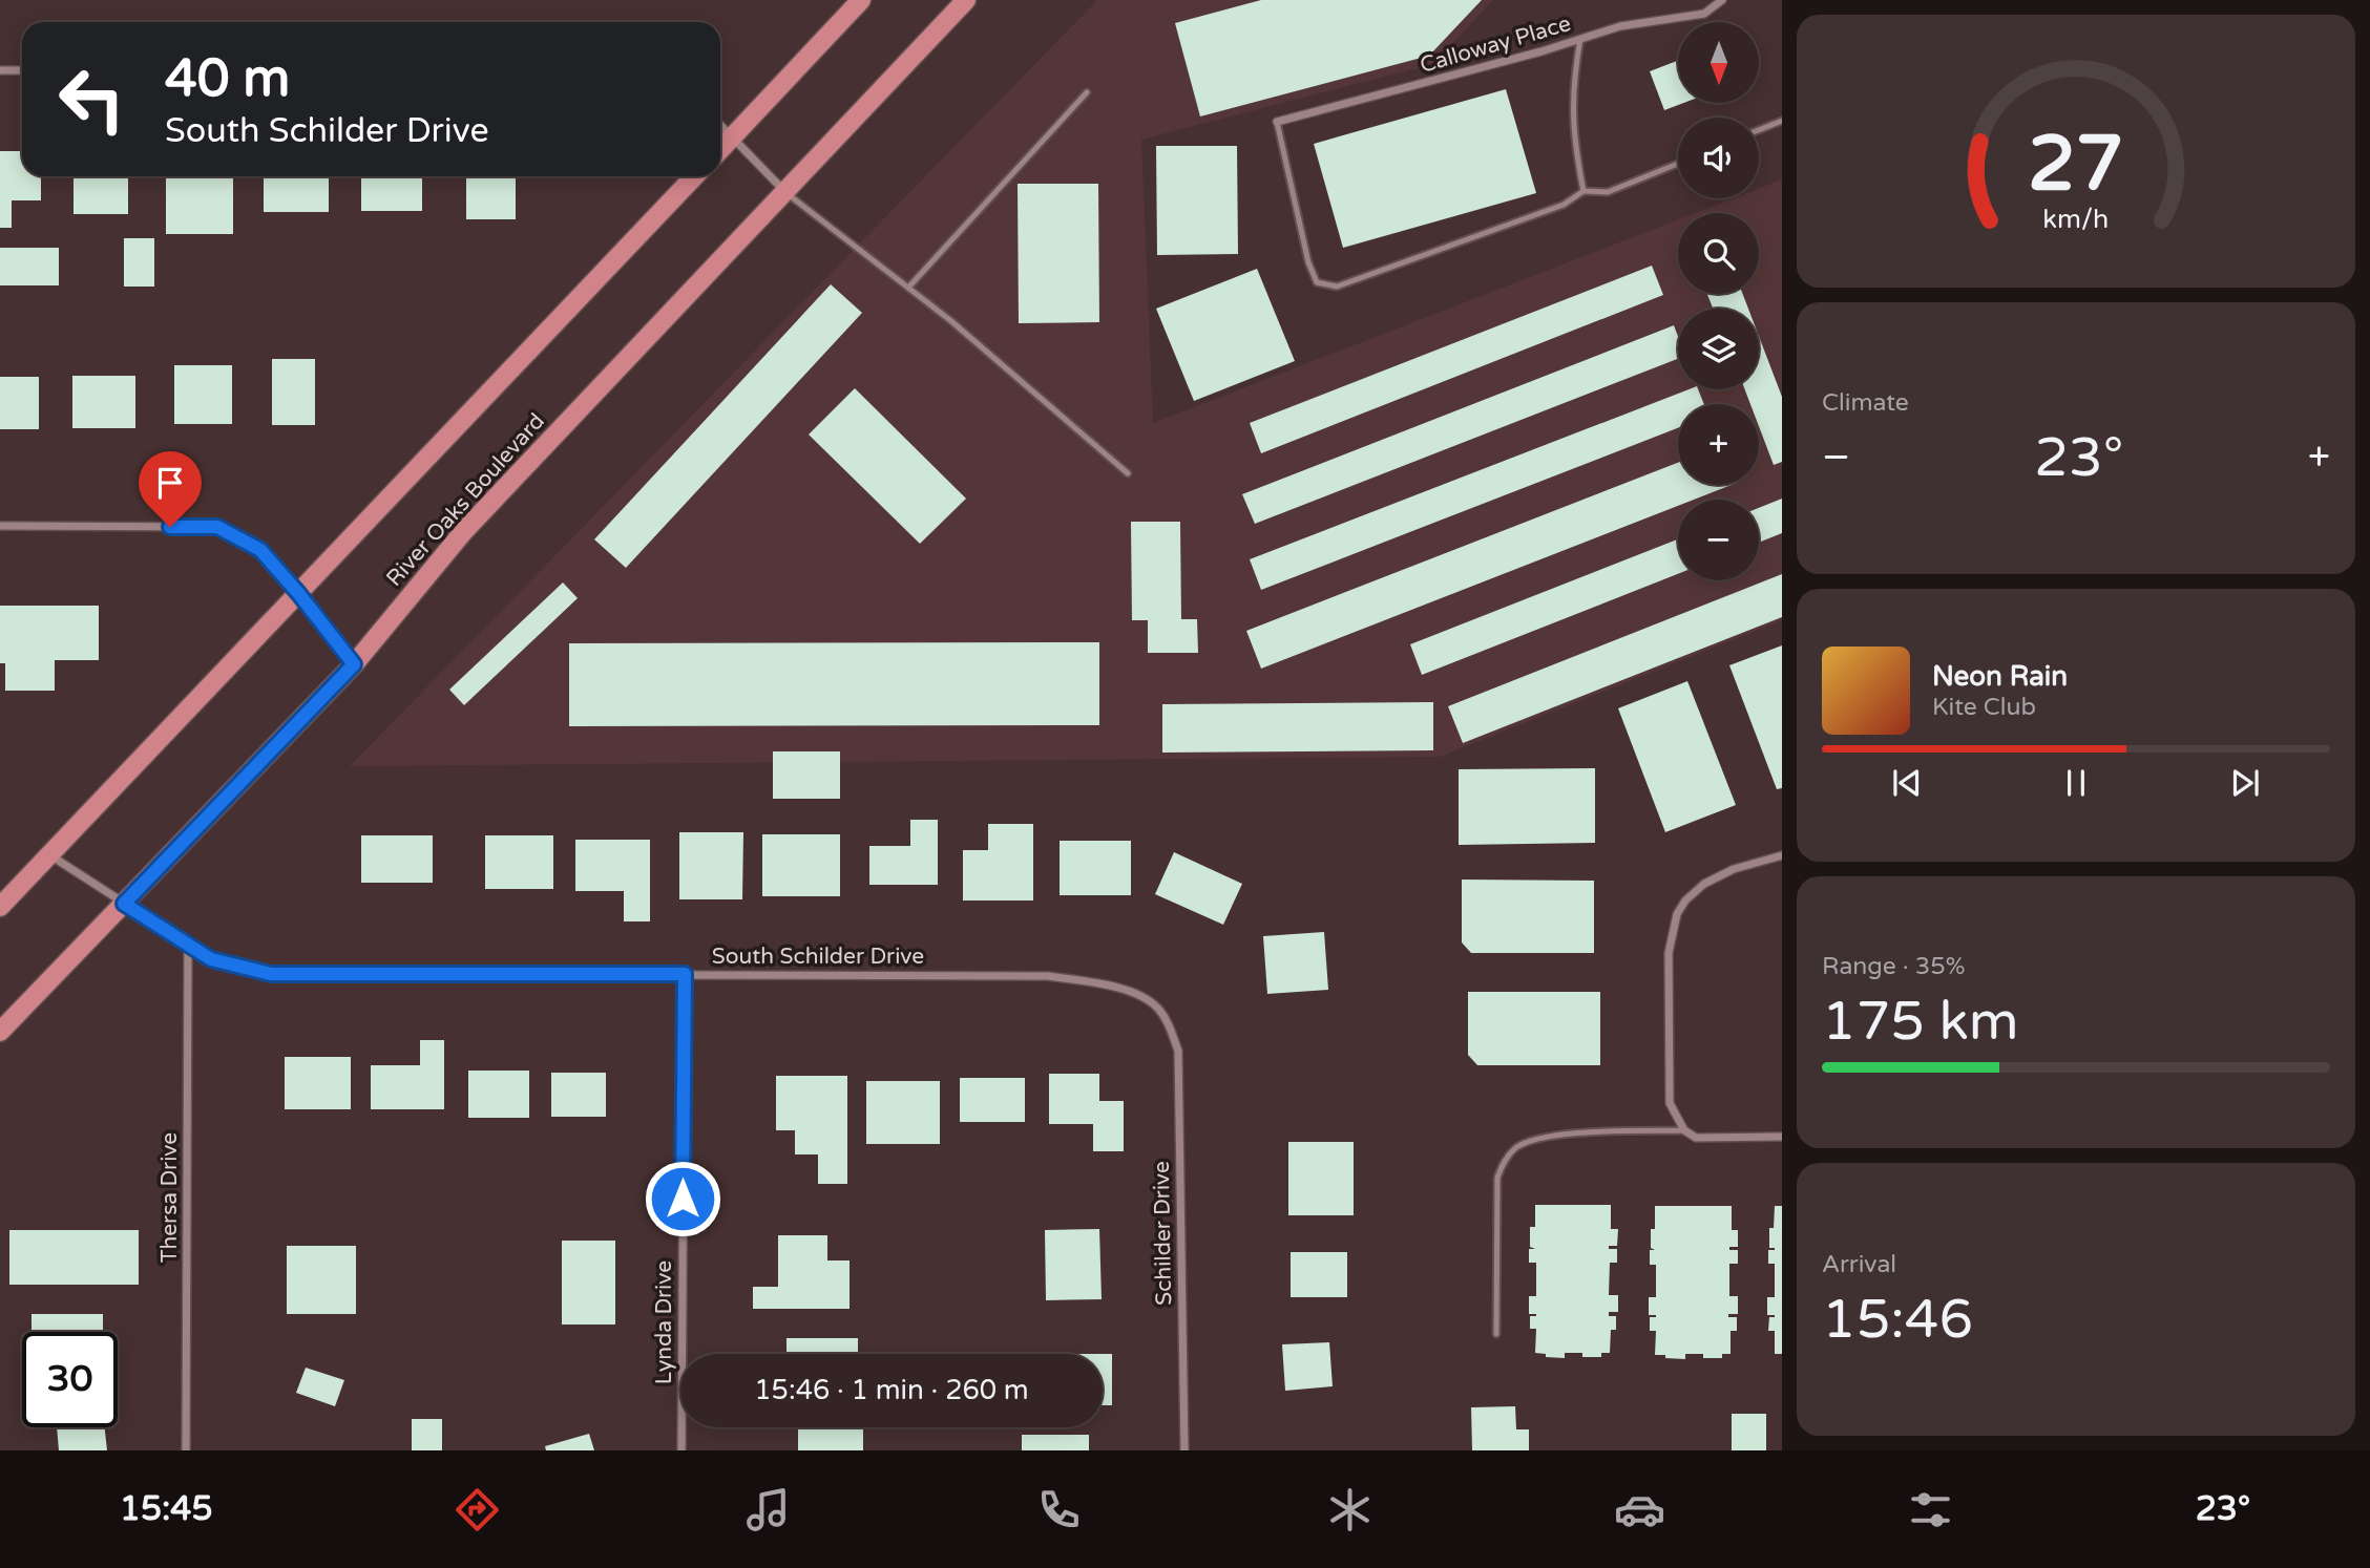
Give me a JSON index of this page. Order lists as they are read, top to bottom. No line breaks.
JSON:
{"streets":{"main road":["River Oaks Boulevard"],"street":["Calloway Place","South Schilder Drive","Thersa Drive","Schilder Drive","Lynda Drive"]},"crossings":[["River Oaks Boulevard","South Schilder Drive"],["South Schilder Drive","Thersa Drive"],["South Schilder Drive","Schilder Drive"],["South Schilder Drive","Lynda Drive"]],"north":"bottom","page":{"map_buttons":["+","−"],"turn":["40 m","South Schilder Drive"],"tile":["Climate",["Range · 35%","175 km"],["Arrival","15:46"]],"heat":["−","23°","+"],"song":["Neon Rain","Kite Club"],"limit":"30","trip":"15:46 · 1 min · 260 m","tabs":["15:45","23°"],"gauge":["27","km/h"]}}
